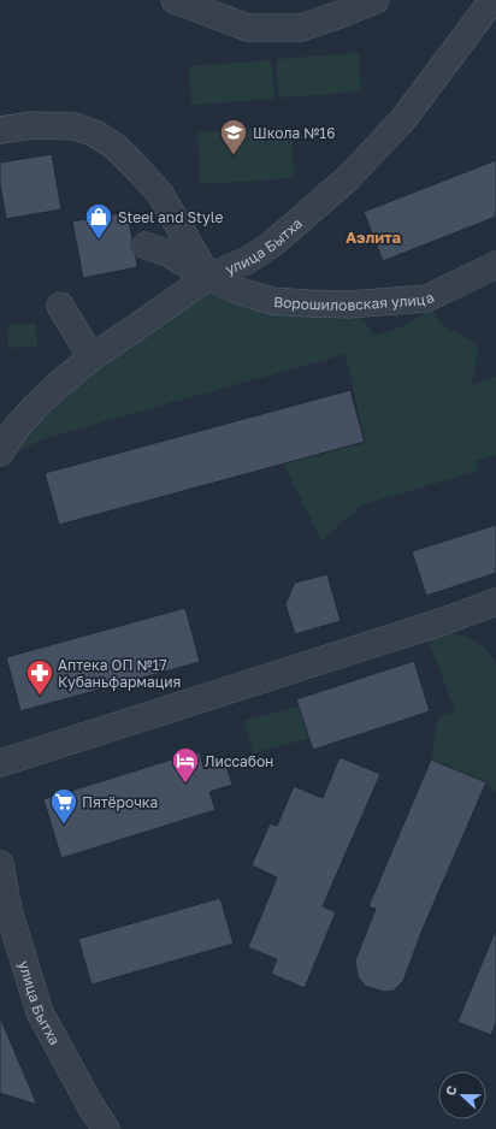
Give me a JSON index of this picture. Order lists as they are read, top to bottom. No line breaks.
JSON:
{"streets":{"street":["улица Бытха","Ворошиловская улица"]},"crossings":[["улица Бытха","Ворошиловская улица"]],"districts":["Аэлита"],"places":{"school or university":["Школа №16"],"shop":["Steel and Style"],"pharmacy":["Аптека ОП №17 Кубаньфармация"],"hotel":["Лиссабон"],"supermarket":["Пятёрочка"]},"north":"left"}
